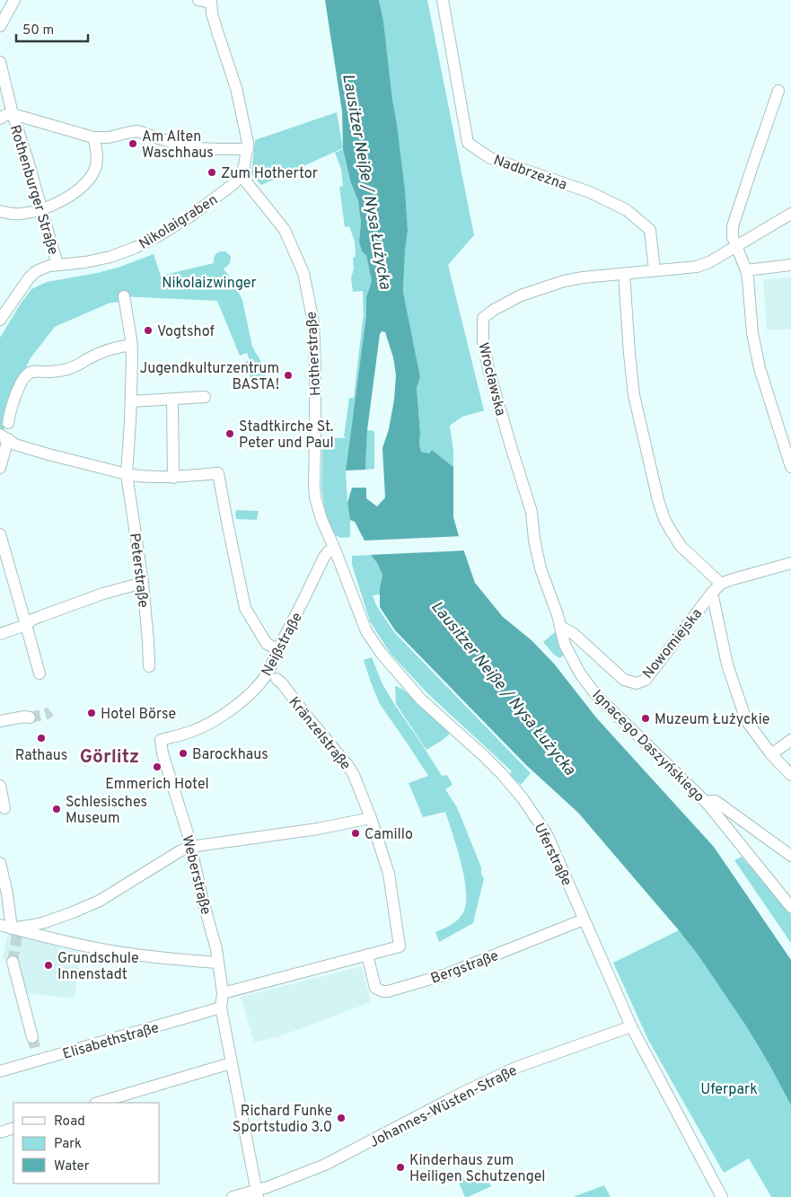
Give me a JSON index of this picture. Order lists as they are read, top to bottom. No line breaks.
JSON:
{"streets":{"street":["Nadbrzeżna","Rothenburger Straße","Nikolaigraben","Hotherstraße","Wrocławska","Peterstraße","Nowomiejska","Neißstraße","Kränzelstraße","Ignacego Daszyńskiego","Uferstraße","Weberstraße","Bergstraße","Elisabethstraße","Johannes-Wüsten-Straße"]},"crossings":[["Nadbrzeżna","Wrocławska"],["Rothenburger Straße","Nikolaigraben"],["Nikolaigraben","Hotherstraße"],["Hotherstraße","Neißstraße"],["Hotherstraße","Uferstraße"],["Wrocławska","Ignacego Daszyńskiego"],["Nowomiejska","Ignacego Daszyńskiego"],["Neißstraße","Kränzelstraße"],["Neißstraße","Uferstraße"],["Neißstraße","Weberstraße"],["Kränzelstraße","Bergstraße"],["Uferstraße","Bergstraße"],["Uferstraße","Johannes-Wüsten-Straße"],["Weberstraße","Elisabethstraße"],["Weberstraße","Johannes-Wüsten-Straße"]],"districts":["Görlitz"],"water":["Lausitzer Neiße / Nysa Łużycka"],"parks":["Nikolaizwinger","Uferpark"],"places":["Am Alten Waschhaus","Zum Hothertor","Vogtshof","Jugendkulturzentrum BASTA!","Stadtkirche St. Peter und Paul","Hotel Börse","Muzeum Łużyckie","Rathaus","Barockhaus","Emmerich Hotel","Schlesisches Museum","Camillo","Grundschule Innenstadt","Richard Funke Sportstudio 3.0","Kinderhaus zum Heiligen Schutzengel"],"legend":["Road","Park","Water"],"scale_bar":"50 m"}
